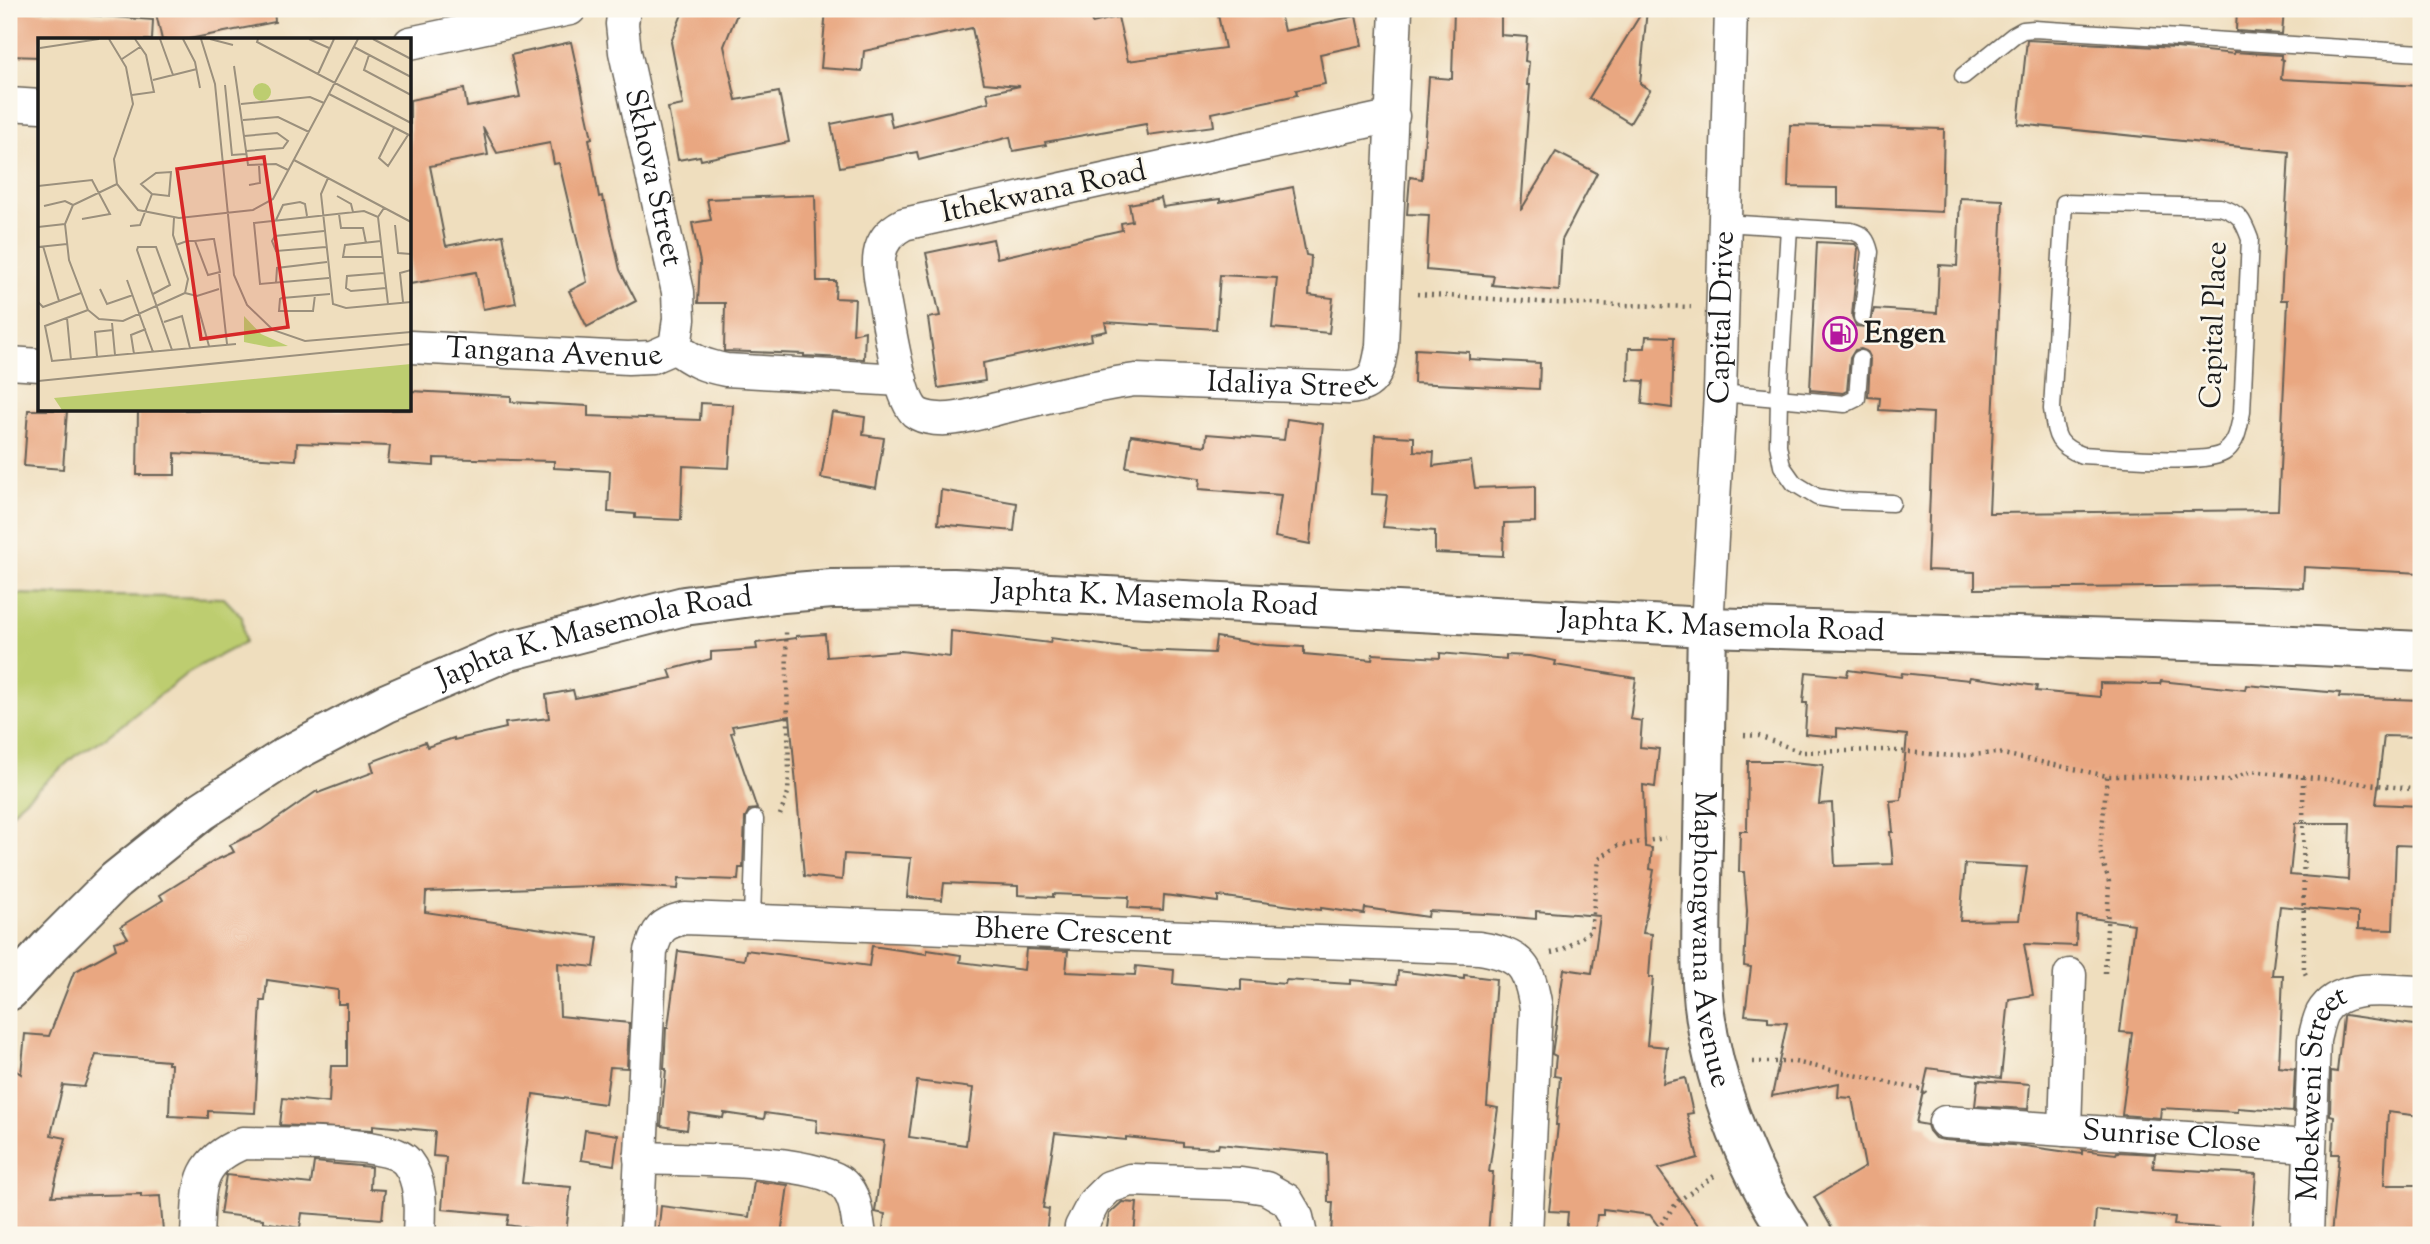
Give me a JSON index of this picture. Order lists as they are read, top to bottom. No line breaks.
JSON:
{"streets":{"main road":["Japhta K. Masemola Road","Maphongwana Avenue"],"street":["Skhova Street","Ithekwana Road","Capital Drive","Tangana Avenue","Idaliya Street","Bhere Crescent","Mbekweni Street","Sunrise Close"],"lane":["Capital Place"]},"crossings":[["Skhova Street","Tangana Avenue"],["Ithekwana Road","Tangana Avenue"],["Ithekwana Road","Idaliya Street"],["Capital Drive","Japhta K. Masemola Road"],["Capital Drive","Maphongwana Avenue"],["Japhta K. Masemola Road","Maphongwana Avenue"],["Mbekweni Street","Sunrise Close"]],"places":{"fuel station":["Engen"]}}
